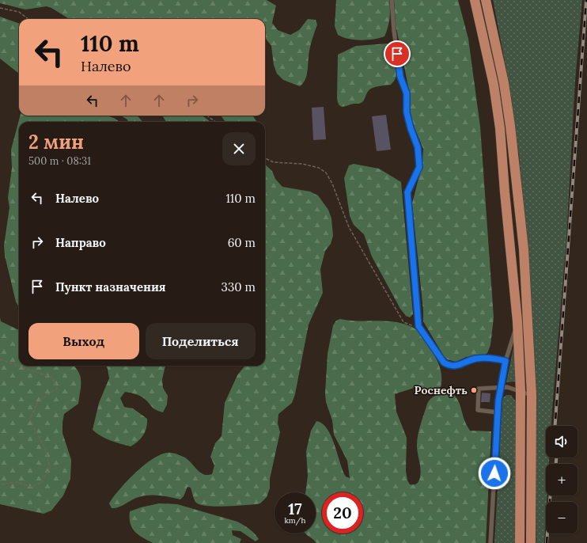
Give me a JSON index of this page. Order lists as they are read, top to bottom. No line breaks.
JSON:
{"places":["Роснефть"],"page":{"turn":["110 m","Налево"],"heading":["2 мин","500 m · 08:31"],"list":[{"name":"Налево","value":"110 m"},{"name":"Направо","value":"60 m"},{"name":"Пункт назначения","value":"330 m"}],"buttons":["Выход","Поделиться"],"map_buttons":["+","−"],"speed":"17 km/h","limit":"20"}}
